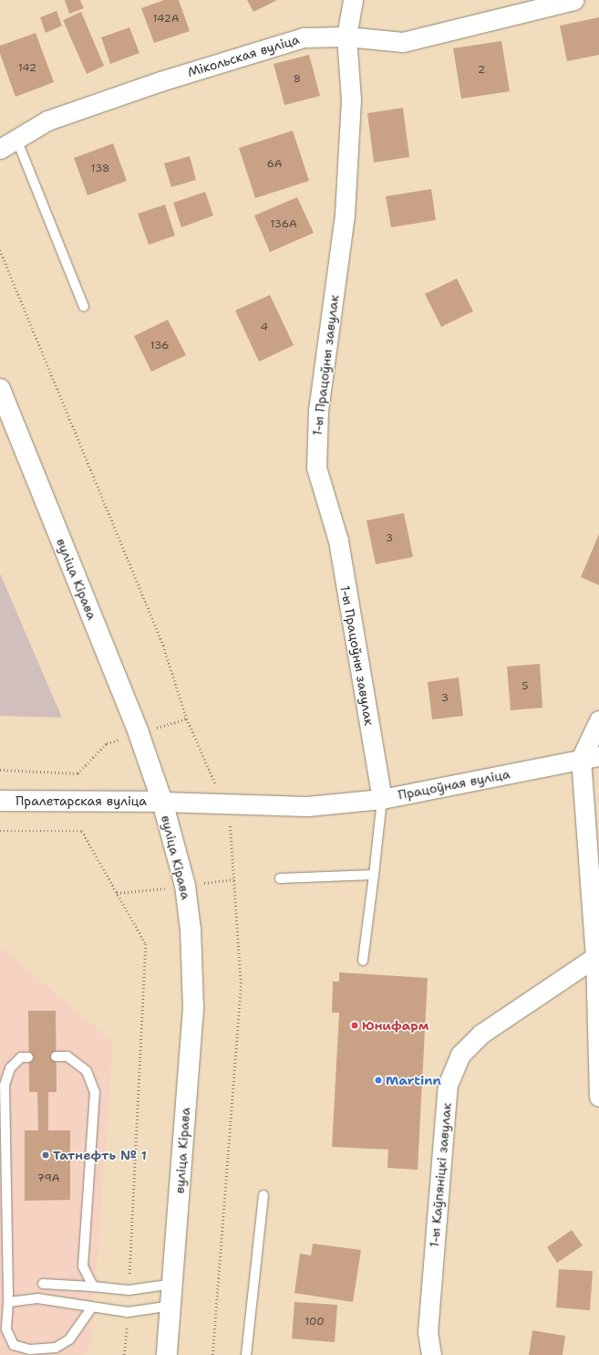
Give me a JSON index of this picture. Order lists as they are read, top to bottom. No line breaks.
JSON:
{"streets":{"main road":["вуліца Кірава","Пралетарская вуліца"],"street":["Мікольская вуліца","1-ы Працоўны завулак","Працоўная вуліца","1-ы Каўпяніцкі завулак"]},"crossings":[["Мікольская вуліца","1-ы Працоўны завулак"],["1-ы Працоўны завулак","Працоўная вуліца"],["вуліца Кірава","Працоўная вуліца"],["вуліца Кірава","Пралетарская вуліца"],["Працоўная вуліца","Пралетарская вуліца"]],"places":["Юнифарм","Martinn","Татнефть № 1"],"house_numbers":["142А","142","2","8","6А","138","136А","4","136","3","5","3","79А","100"]}
